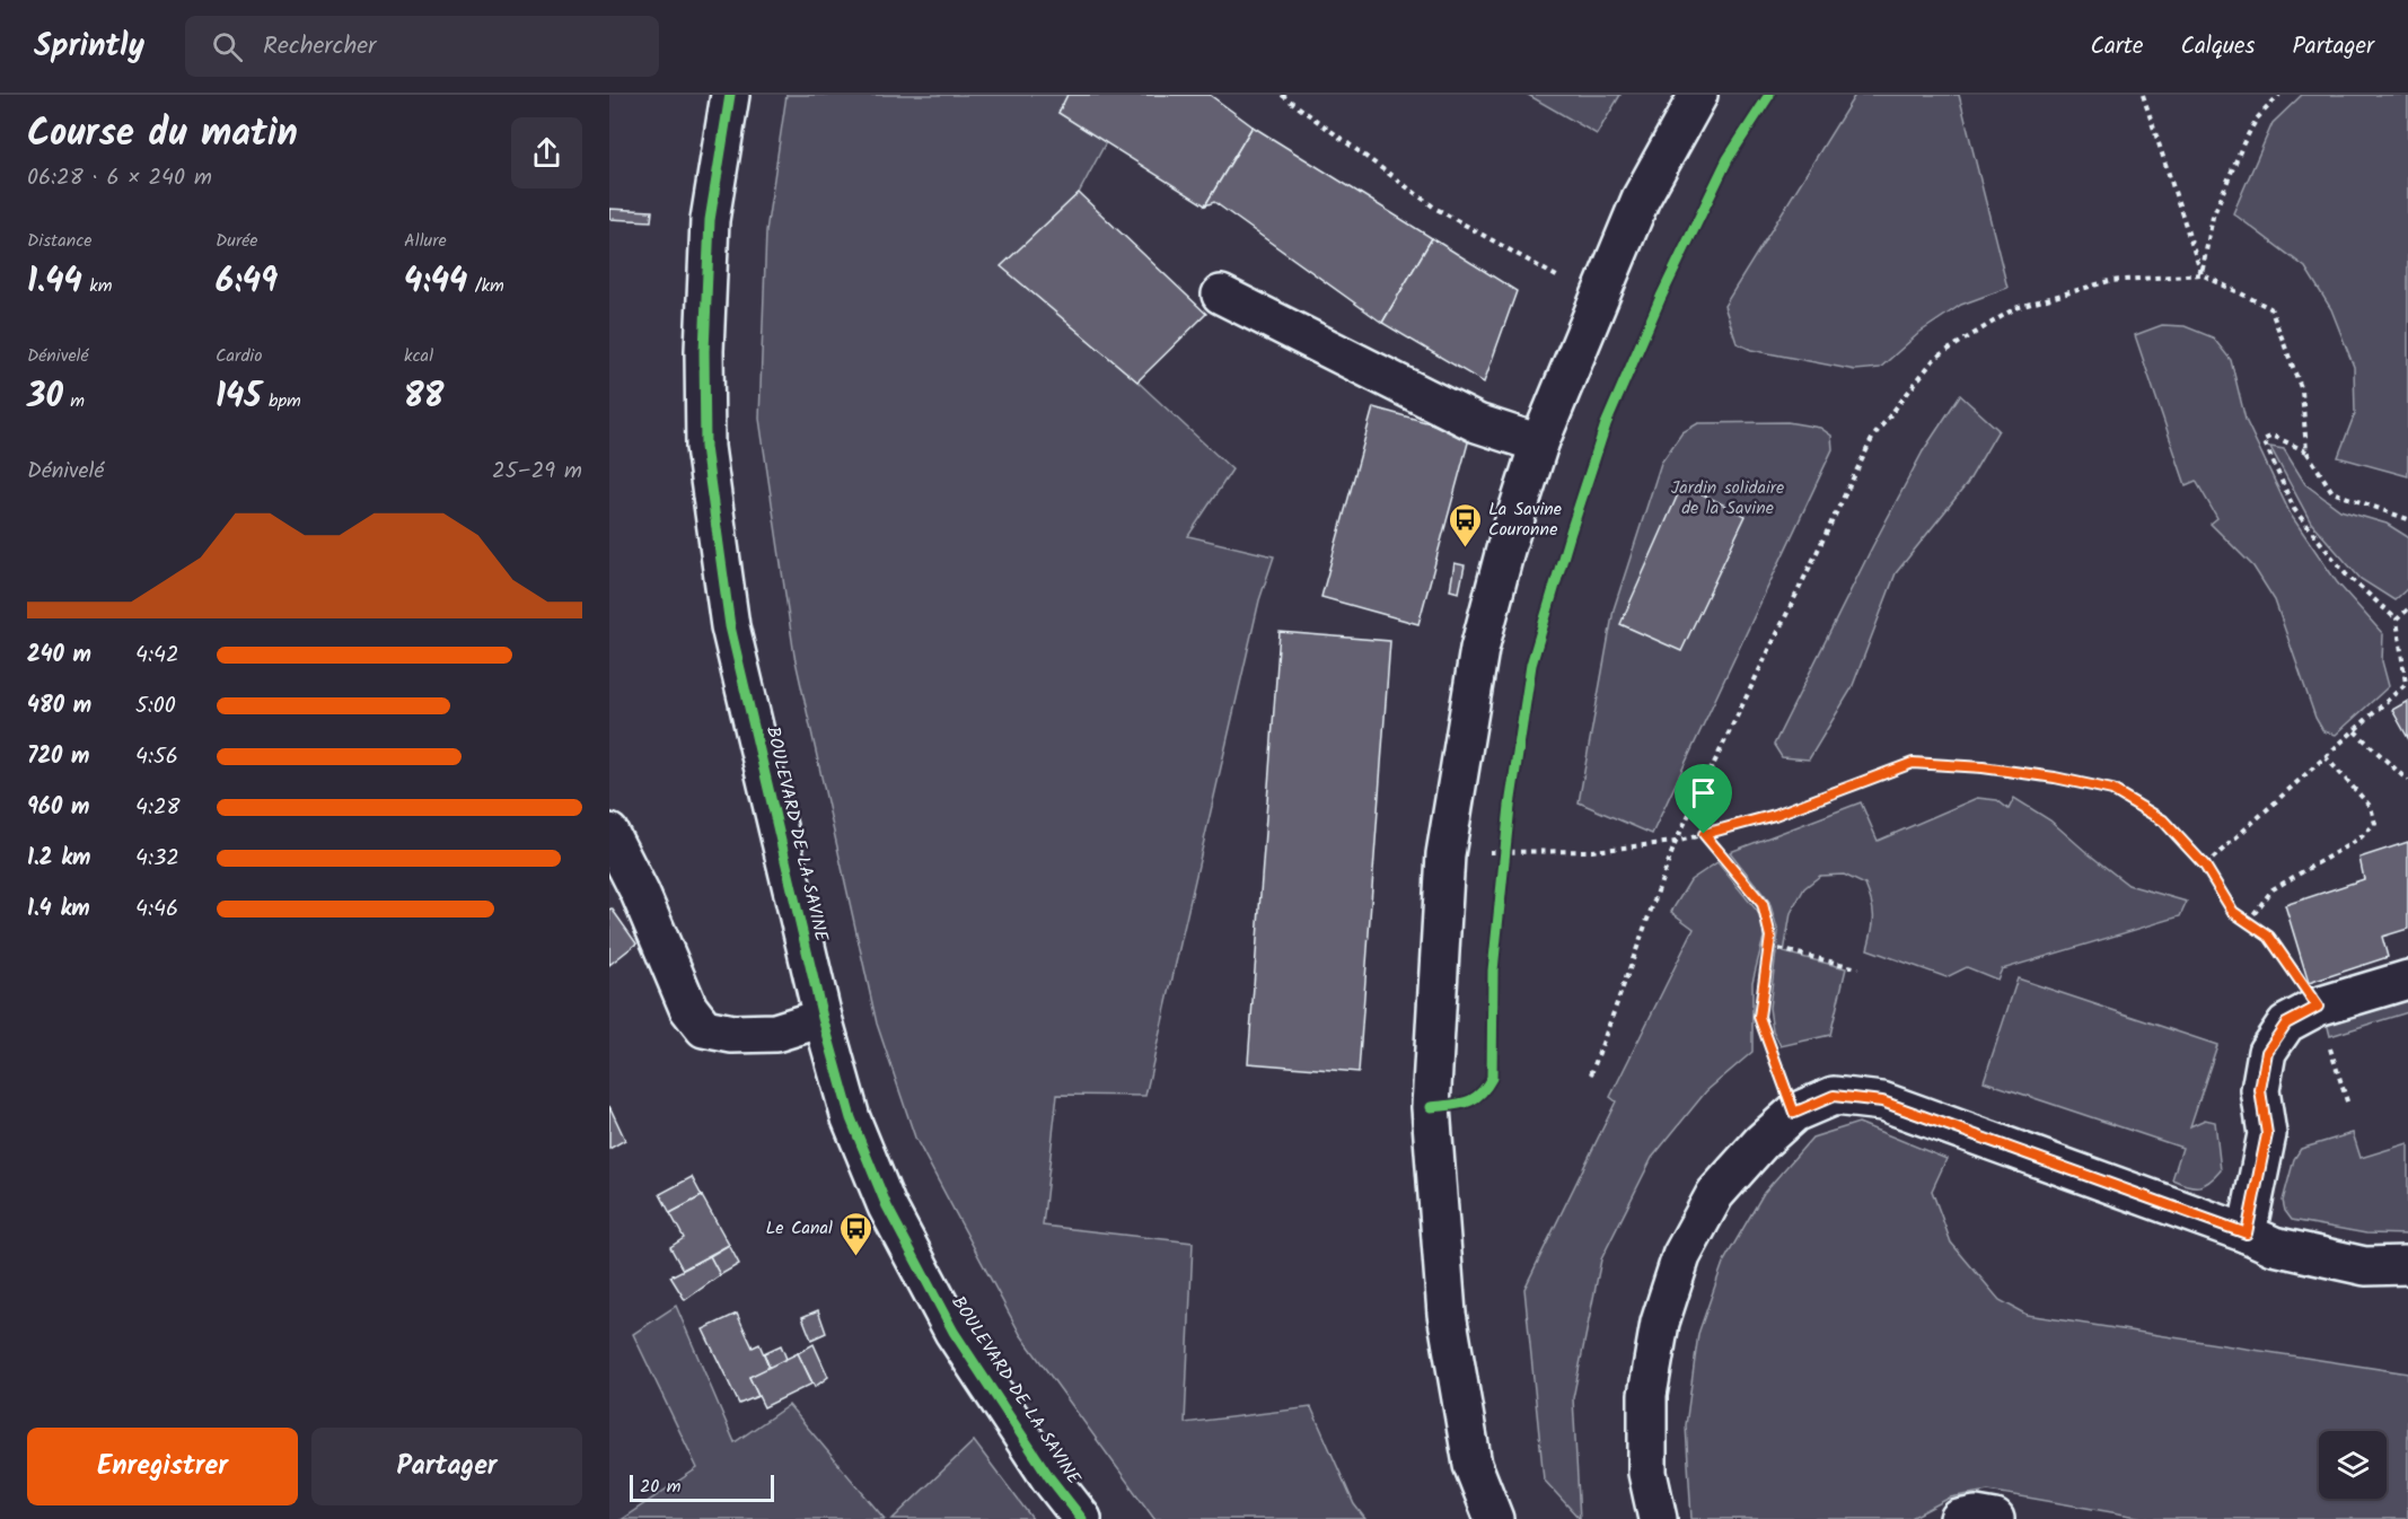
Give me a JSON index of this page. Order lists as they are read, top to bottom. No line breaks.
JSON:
{"streets":{"street":["BOULEVARD DE LA SAVINE"]},"parks":["Jardin solidaire de la Savine"],"places":{"bus stop":["La Savine Couronne","Le Canal"]},"scale_bar":"20 m","page":{"header":"Sprintly","search":"Rechercher","nav":["Carte","Calques","Partager"],"heading":["Course du matin","06:28 · 6 × 240 m"],"stats":[["Distance","1.44 km"],["Durée","6:49"],["Allure","4:44 /km"],["Dénivelé","30 m"],["Cardio","145 bpm"],["kcal","88"]],"chart":["Dénivelé","25–29 m"],"list":[{"name":"240 m","note":"4:42"},{"name":"480 m","note":"5:00"},{"name":"720 m","note":"4:56"},{"name":"960 m","note":"4:28"},{"name":"1.2 km","note":"4:32"},{"name":"1.4 km","note":"4:46"}],"buttons":["Enregistrer","Partager"],"scale":"20 m"}}
